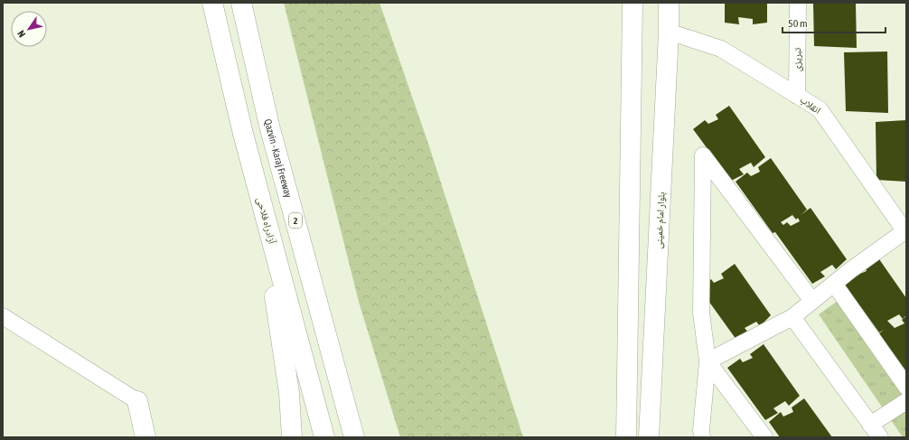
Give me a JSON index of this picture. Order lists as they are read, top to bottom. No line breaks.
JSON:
{"streets":{"main road":["Qazvin - Karaj Freeway","آزادراه فلاحی","2","بلوار امام خمینی"],"street":["تبریزی","انقلاب"]},"crossings":[["تبریزی","انقلاب"],["انقلاب","بلوار امام خمینی"]],"scale_bar":"50 m","north":"bottom left"}
